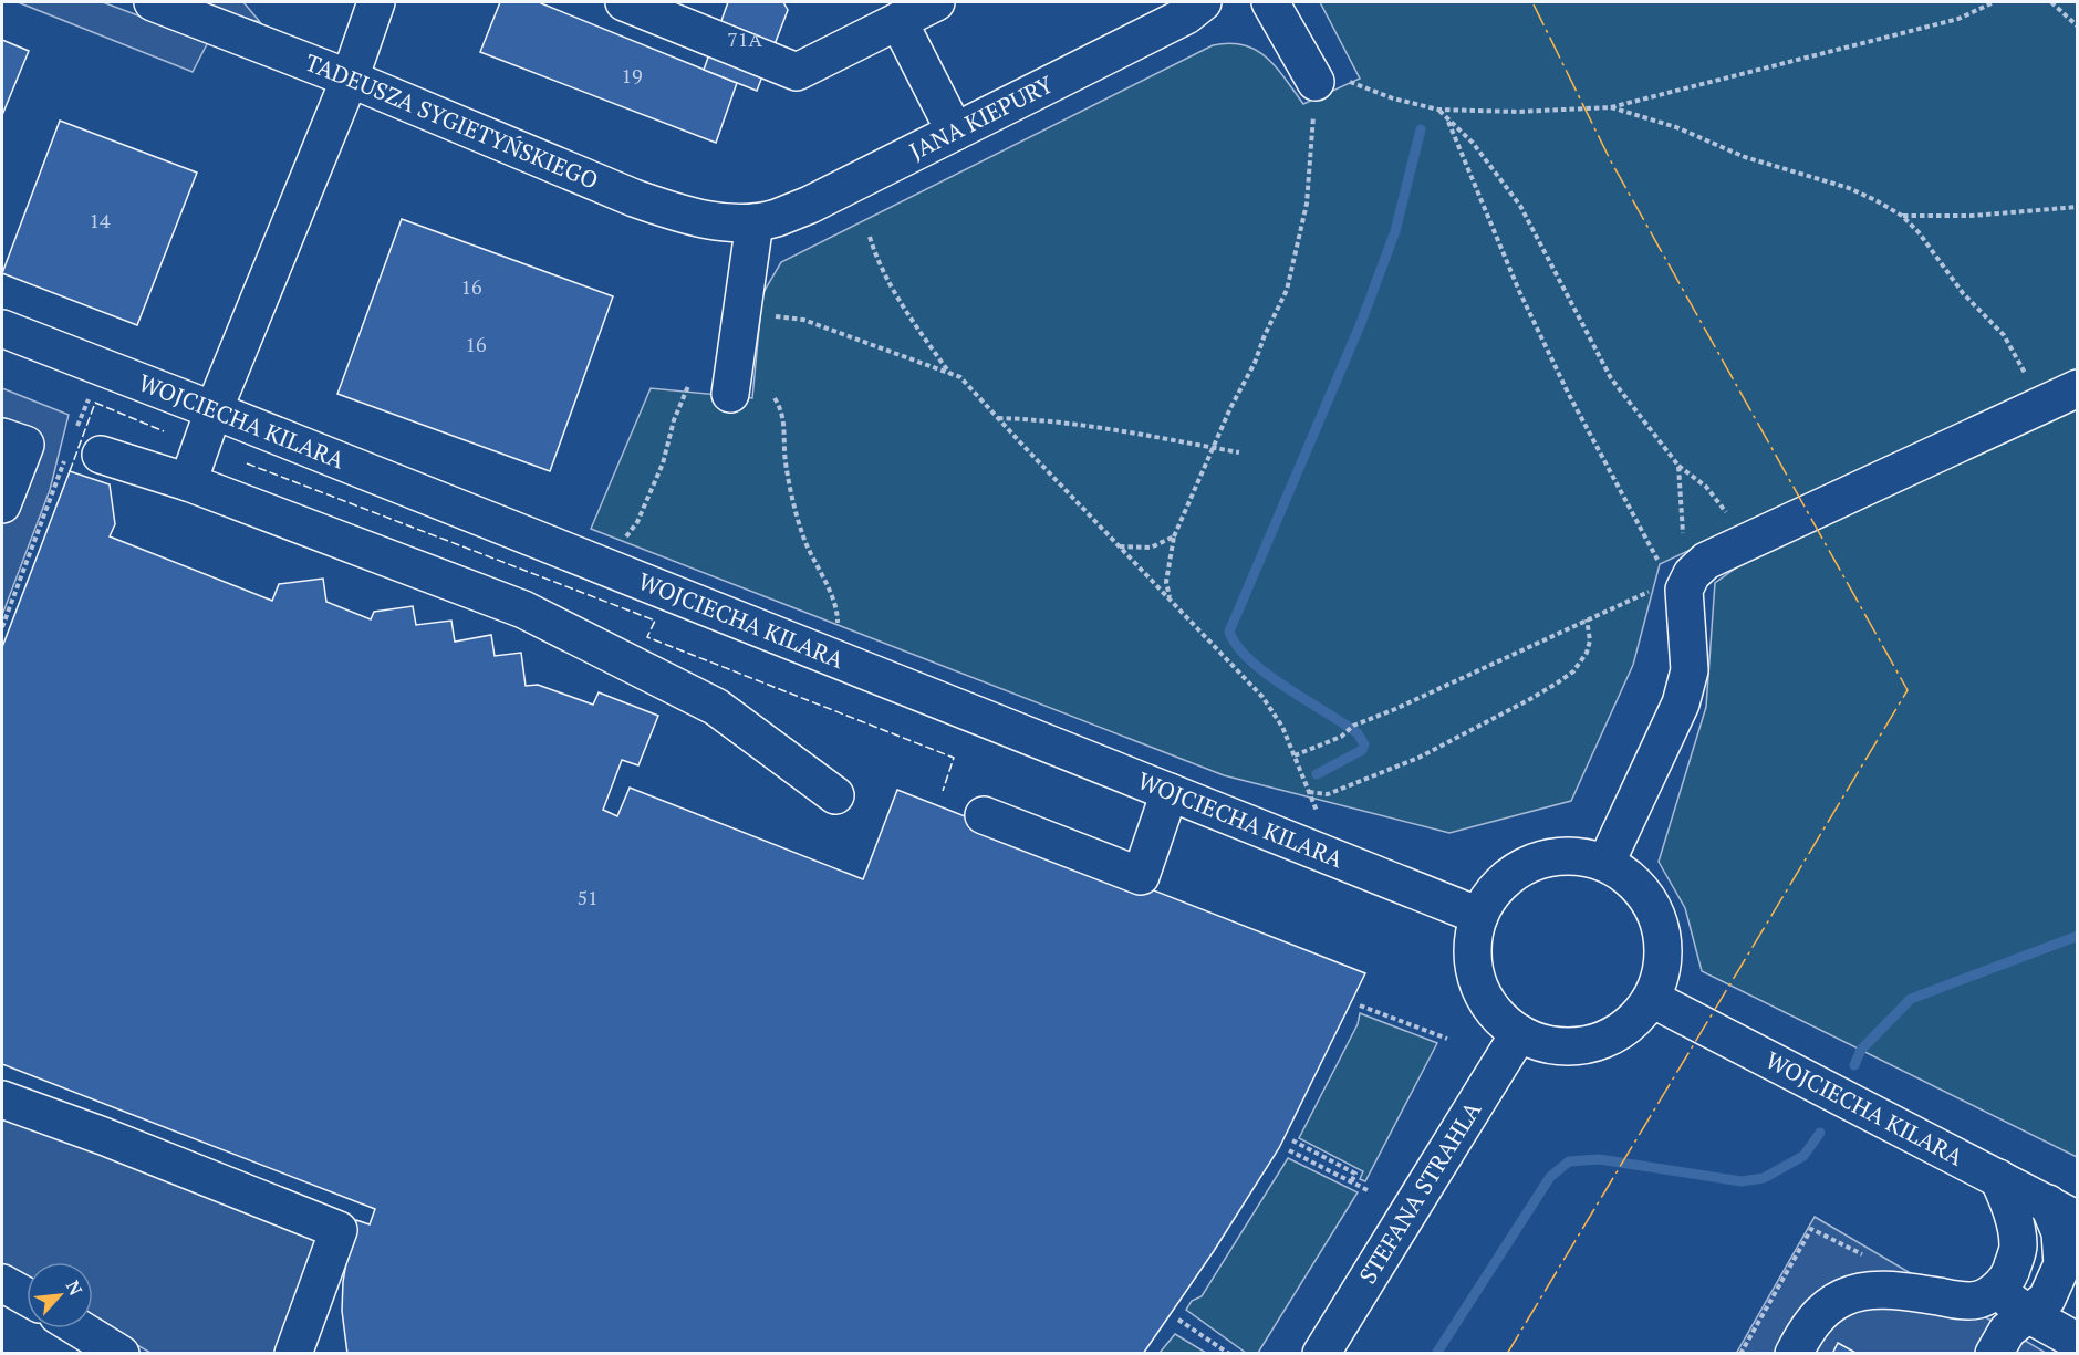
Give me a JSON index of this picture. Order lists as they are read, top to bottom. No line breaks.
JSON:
{"streets":{"street":["JANA KIEPURY","TADEUSZA SYGIETYŃSKIEGO","WOJCIECHA KILARA","STEFANA STRAHLA"]},"crossings":[["JANA KIEPURY","TADEUSZA SYGIETYŃSKIEGO"],["WOJCIECHA KILARA","STEFANA STRAHLA"]],"house_numbers":["71A","19","14","16","16","51"],"north":"top right"}
